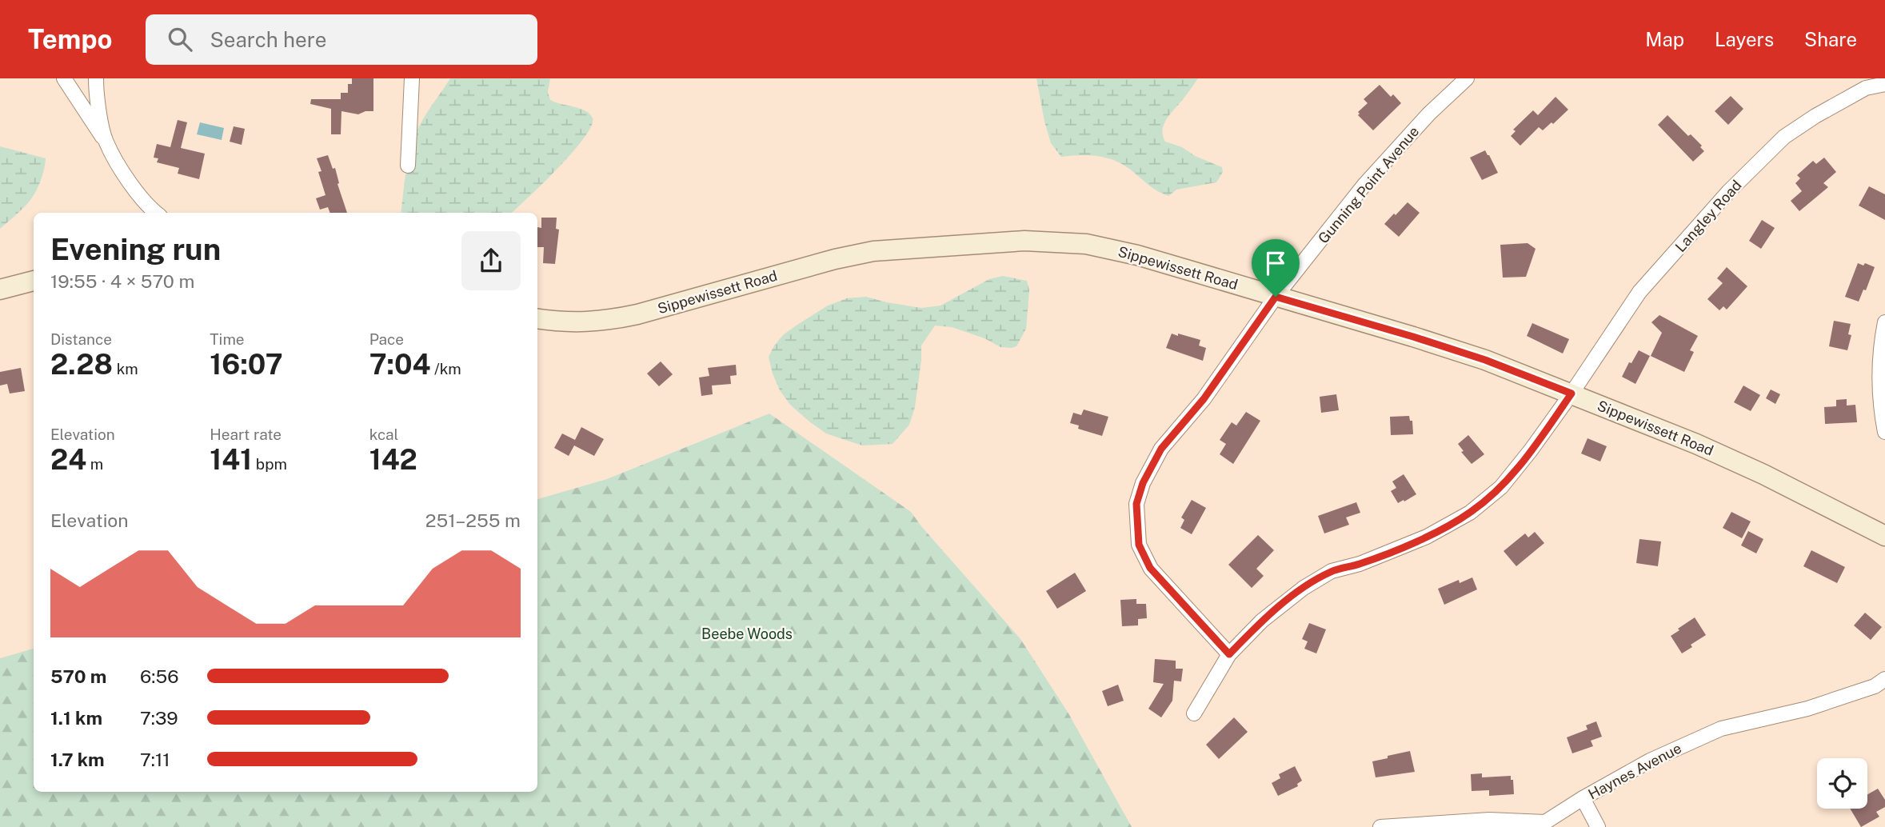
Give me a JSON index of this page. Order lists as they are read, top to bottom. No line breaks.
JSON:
{"streets":{"main road":["Sippewissett Road"],"street":["Gunning Point Avenue","Langley Road","Haynes Avenue"]},"crossings":[["Gunning Point Avenue","Sippewissett Road"],["Langley Road","Sippewissett Road"]],"parks":["Beebe Woods"],"page":{"header":"Tempo","search":"Search here","nav":["Map","Layers","Share"],"heading":["Evening run","19:55 · 4 × 570 m"],"stats":[["Distance","2.28 km"],["Time","16:07"],["Pace","7:04 /km"],["Elevation","24 m"],["Heart rate","141 bpm"],["kcal","142"]],"chart":["Elevation","251–255 m"],"list":[{"name":"570 m","note":"6:56"},{"name":"1.1 km","note":"7:39"},{"name":"1.7 km","note":"7:11"}]}}
